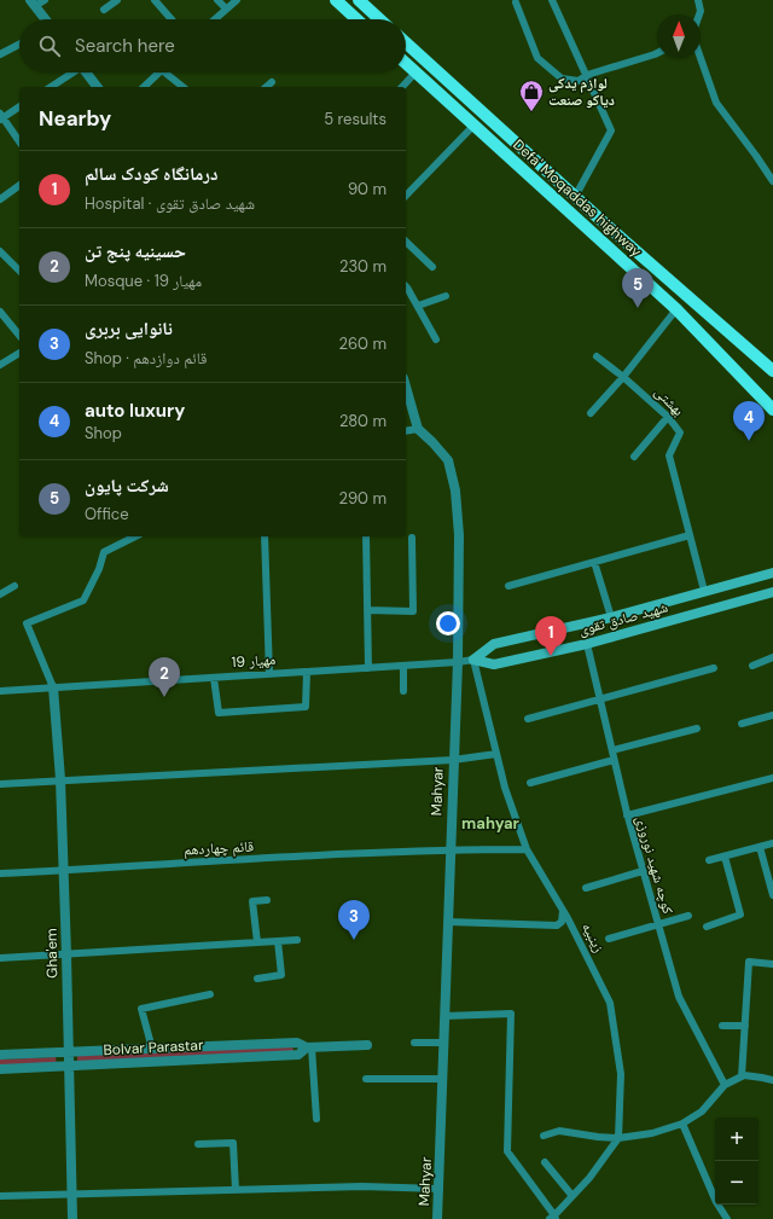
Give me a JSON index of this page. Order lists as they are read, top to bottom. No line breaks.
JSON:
{"streets":{"highway":["Defa' Moqaddas highway"],"main road":["شهید صادق تقوی"],"street":["بهشتی","مهیار 19","Mahyar","قائم چهاردهم","کوچه شهید نوروزی","زینبیه","Gha'em","Bolvar Parastar"]},"crossings":[["بهشتی","شهید صادق تقوی"],["شهید صادق تقوی","مهیار 19"],["شهید صادق تقوی","کوچه شهید نوروزی"],["شهید صادق تقوی","زینبیه"],["مهیار 19","Mahyar"],["مهیار 19","زینبیه"],["مهیار 19","Gha'em"],["Mahyar","قائم چهاردهم"],["قائم چهاردهم","زینبیه"],["قائم چهاردهم","Gha'em"],["Gha'em","Bolvar Parastar"]],"districts":["mahyar"],"places":{"shop":["لوازم یدکی دیاکو صنعت"]},"north":"top","page":{"search":"Search here","heading":["Nearby","5 results"],"list":[{"mark":"1","name":"درمانگاه کودک سالم","note":"Hospital · شهید صادق تقوی","value":"90 m"},{"mark":"2","name":"حسینیه پنج تن","note":"Mosque · مهیار 19","value":"230 m"},{"mark":"3","name":"نانوایی بربری","note":"Shop · قائم دوازدهم","value":"260 m"},{"mark":"4","name":"auto luxury","note":"Shop","value":"280 m"},{"mark":"5","name":"شرکت پایون","note":"Office","value":"290 m"}],"pins":["5","4","1","2","3"],"map_buttons":["+","−"]}}
